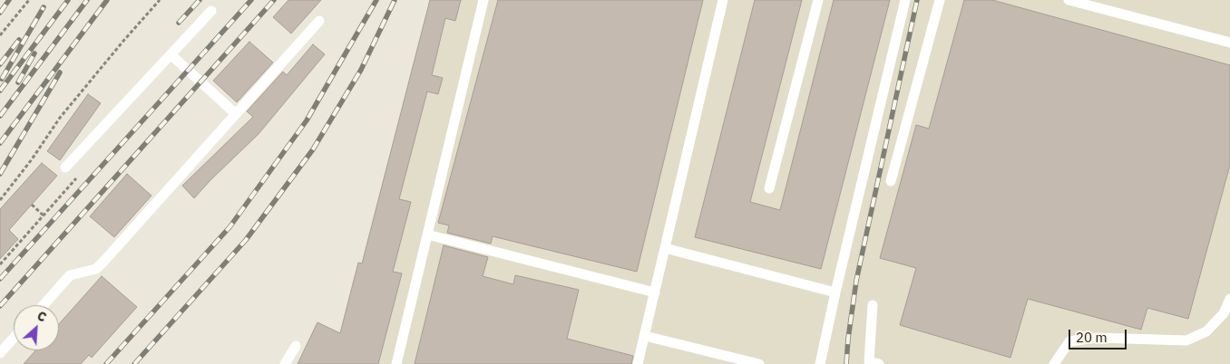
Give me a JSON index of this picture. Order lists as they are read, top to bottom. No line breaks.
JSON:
{"scale_bar":"20 m","north":"top right"}
